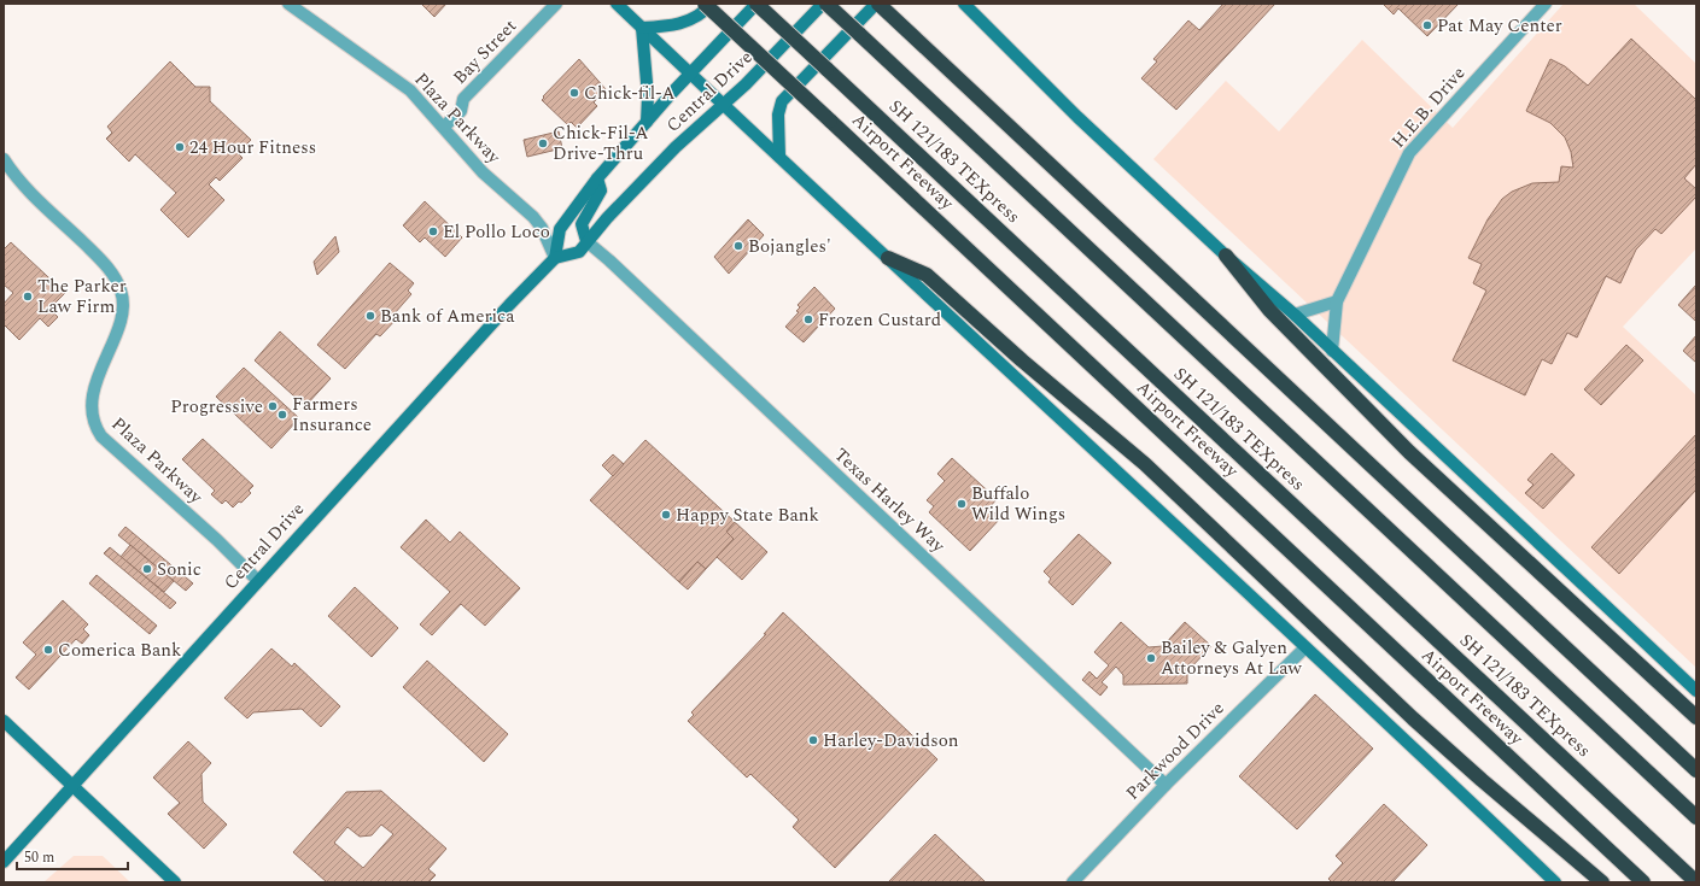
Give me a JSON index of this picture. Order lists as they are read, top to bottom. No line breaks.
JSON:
{"streets":{"highway":["Airport Freeway","SH 121/183 TEXpress"],"main road":["Central Drive"],"street":["Bay Street","H.E.B. Drive","Plaza Parkway","Texas Harley Way","Parkwood Drive"]},"crossings":[["Bay Street","Plaza Parkway"],["Central Drive","Plaza Parkway"],["Central Drive","SH 121/183 TEXpress"],["Central Drive","Texas Harley Way"],["Texas Harley Way","Parkwood Drive"]],"places":["Pat May Center","Chick-fil-A","Chick-Fil-A Drive-Thru","24 Hour Fitness","El Pollo Loco","Bojangles'","The Parker Law Firm","Bank of America","Frozen Custard","Progressive","Farmers Insurance","Buffalo Wild Wings","Happy State Bank","Sonic","Comerica Bank","Bailey & Galyen Attorneys At Law","Harley-Davidson"],"scale_bar":"50 m"}
